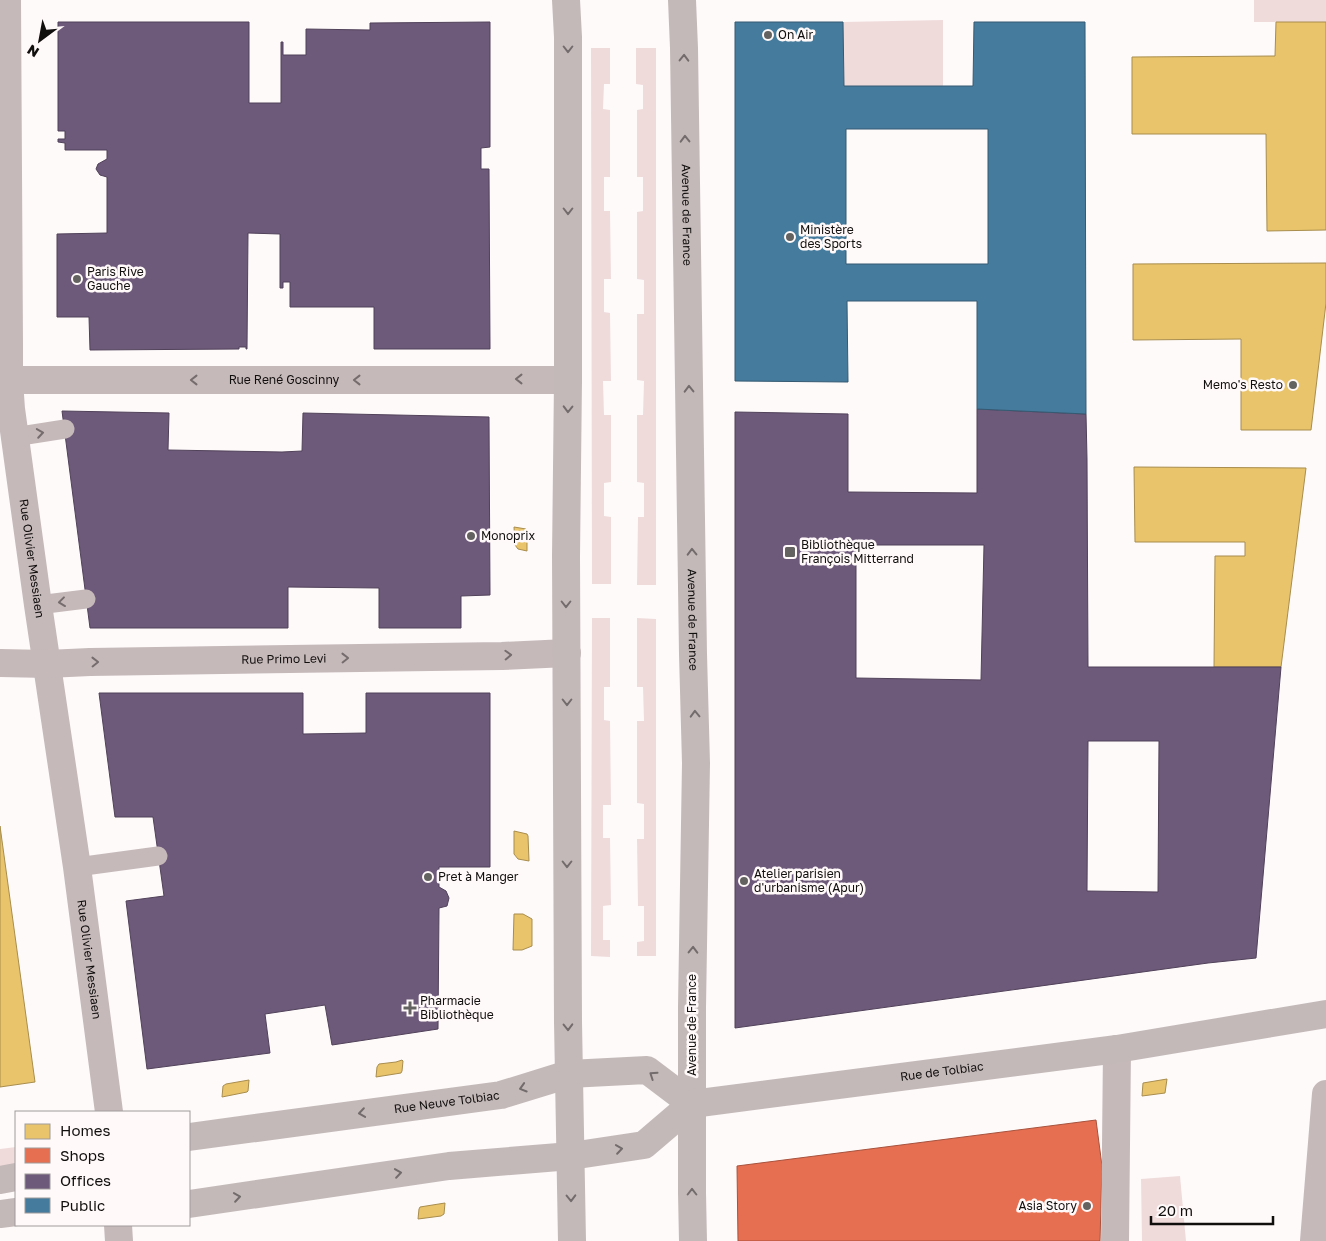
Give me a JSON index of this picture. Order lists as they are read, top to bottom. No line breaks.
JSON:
{"streets":{"street":["Avenue de France","Rue René Goscinny","Rue Olivier Messiaen","Rue Primo Levi","Rue de Tolbiac","Rue Neuve Tolbiac"]},"crossings":[["Avenue de France","Rue de Tolbiac"],["Avenue de France","Rue Neuve Tolbiac"],["Rue René Goscinny","Rue Olivier Messiaen"],["Rue Olivier Messiaen","Rue Primo Levi"],["Rue de Tolbiac","Rue Neuve Tolbiac"]],"one_way":["Rue René Goscinny","Rue Primo Levi"],"places":{"other":["On Air","Ministère des Sports","Paris Rive Gauche","Memo's Resto","Monoprix","Pret à Manger","Atelier parisien d'urbanisme (Apur)","Asia Story"],"transit":["Bibliothèque François Mitterrand"],"health":["Pharmacie Bibliothèque"]},"legend":["Homes","Shops","Offices","Public"],"scale_bar":"20 m","north":"bottom left"}
